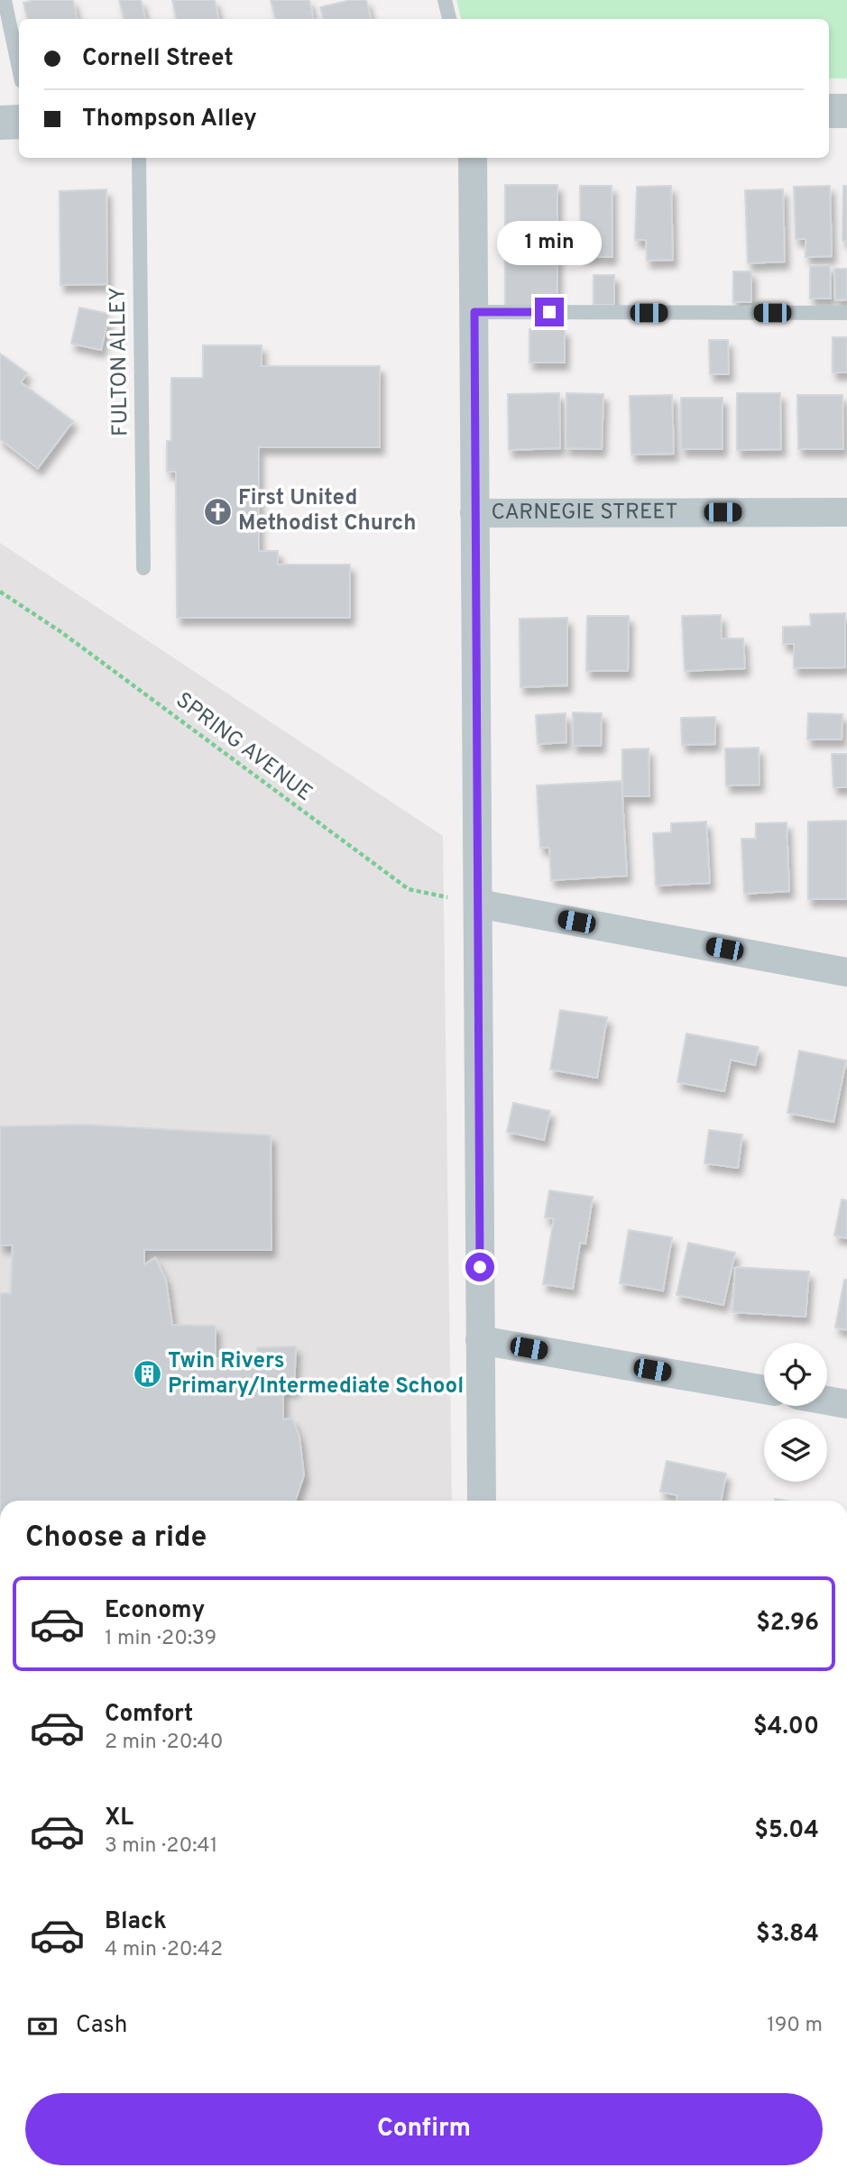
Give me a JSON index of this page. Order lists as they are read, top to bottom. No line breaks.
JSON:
{"streets":{"street":["CARNEGIE STREET"],"lane":["FULTON ALLEY"],"path":["SPRING AVENUE"]},"places":{"church":["First United Methodist Church"],"building":["Twin Rivers Primary/Intermediate School"]},"page":{"banner":["Cornell Street","Thompson Alley"],"bubble":"1 min","heading":"Choose a ride","list":[{"name":"Economy","note":"1 min · 20:39","value":"$2.96"},{"name":"Comfort","note":"2 min · 20:40","value":"$4.00"},{"name":"XL","note":"3 min · 20:41","value":"$5.04"},{"name":"Black","note":"4 min · 20:42","value":"$3.84"}],"pay":["Cash","190 m"],"buttons":"Confirm"}}
